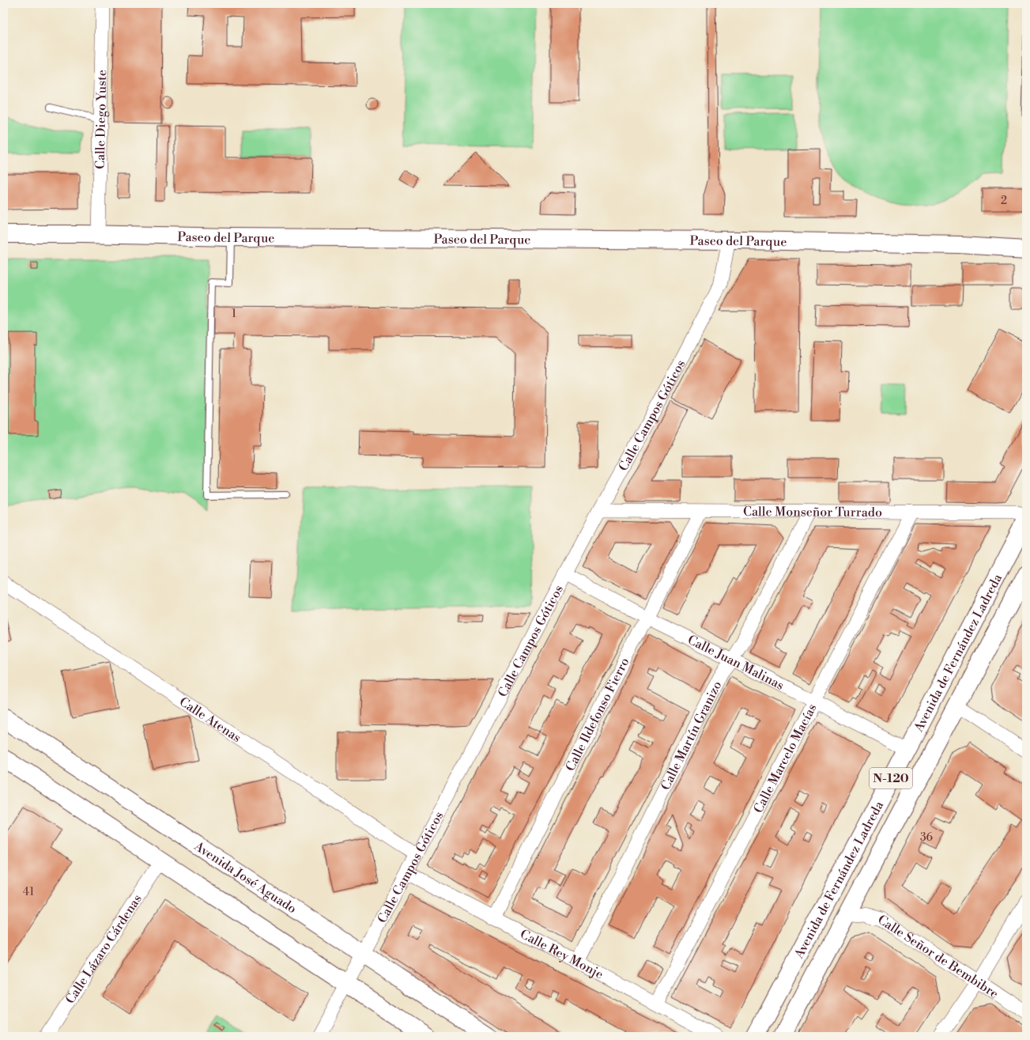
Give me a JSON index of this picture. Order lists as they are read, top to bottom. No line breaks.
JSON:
{"streets":{"main road":["Paseo del Parque","Avenida de Fernández Ladreda","N-120","Avenida José Aguado"],"street":["Calle Diego Yuste","Calle Campos Góticos","Calle Monseñor Turrado","Calle Juan Malinas","Calle Ildefonso Fierro","Calle Atenas","Calle Martín Granizo","Calle Marcelo Macías","Calle Lázaro Cárdenas","Calle Rey Monje","Calle Señor de Bembibre"]},"crossings":[["Calle Diego Yuste","Paseo del Parque"],["Paseo del Parque","Calle Campos Góticos"],["Calle Campos Góticos","Calle Monseñor Turrado"],["Calle Campos Góticos","Calle Juan Malinas"],["Calle Campos Góticos","Calle Atenas"],["Calle Campos Góticos","Avenida José Aguado"],["Calle Campos Góticos","Calle Rey Monje"],["Calle Monseñor Turrado","Calle Ildefonso Fierro"],["Calle Monseñor Turrado","Calle Martín Granizo"],["Calle Monseñor Turrado","Calle Marcelo Macías"],["Avenida de Fernández Ladreda","Calle Juan Malinas"],["Avenida de Fernández Ladreda","Calle Señor de Bembibre"],["Calle Juan Malinas","Calle Ildefonso Fierro"],["Calle Juan Malinas","Calle Martín Granizo"],["Calle Juan Malinas","Calle Marcelo Macías"],["Calle Ildefonso Fierro","Calle Rey Monje"],["Calle Martín Granizo","Calle Rey Monje"],["Calle Marcelo Macías","Calle Rey Monje"]],"house_numbers":["2","1","36","41"]}
